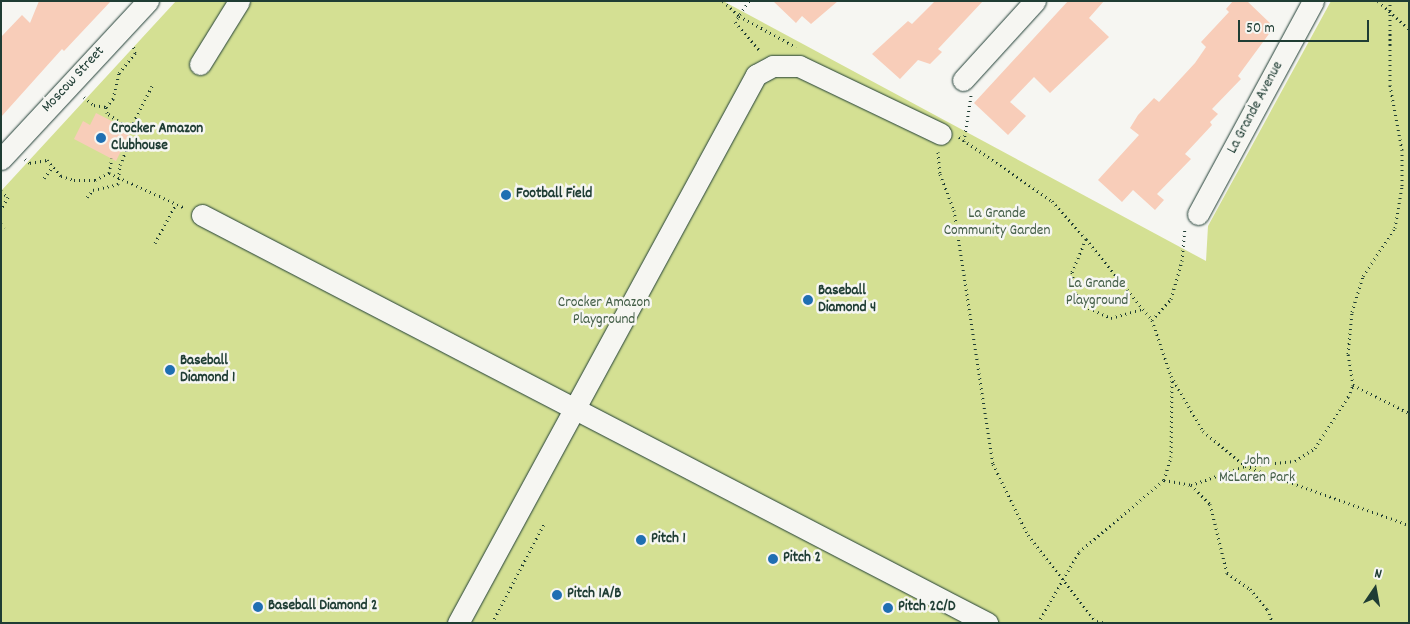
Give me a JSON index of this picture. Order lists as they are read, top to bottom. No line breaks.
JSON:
{"streets":{"street":["Moscow Street","La Grande Avenue"]},"parks":["La Grande Community Garden","La Grande Playground","Crocker Amazon Playground","John McLaren Park"],"places":["Crocker Amazon Clubhouse","Football Field","Baseball Diamond 4","Baseball Diamond 1","Pitch 1","Pitch 2","Pitch 1A/B","Baseball Diamond 2","Pitch 2C/D"],"scale_bar":"50 m","north":"top"}
